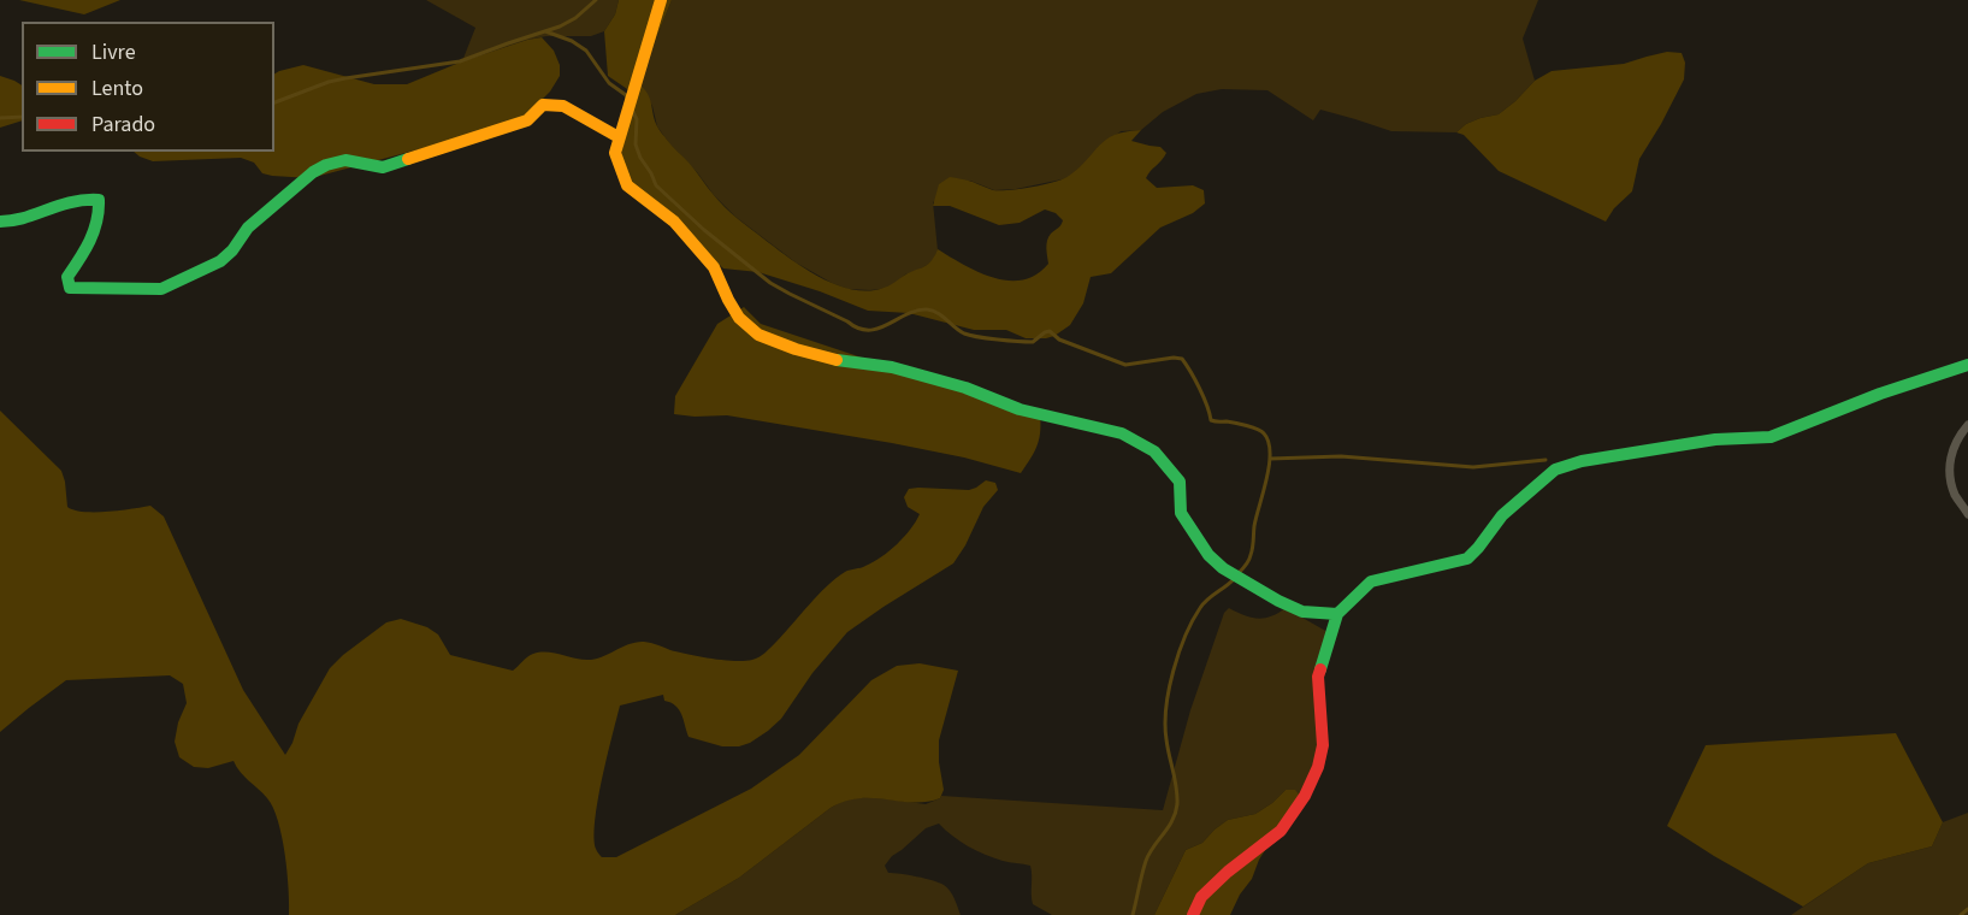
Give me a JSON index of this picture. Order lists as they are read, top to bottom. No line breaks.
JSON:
{"legend":["Livre","Lento","Parado"]}
